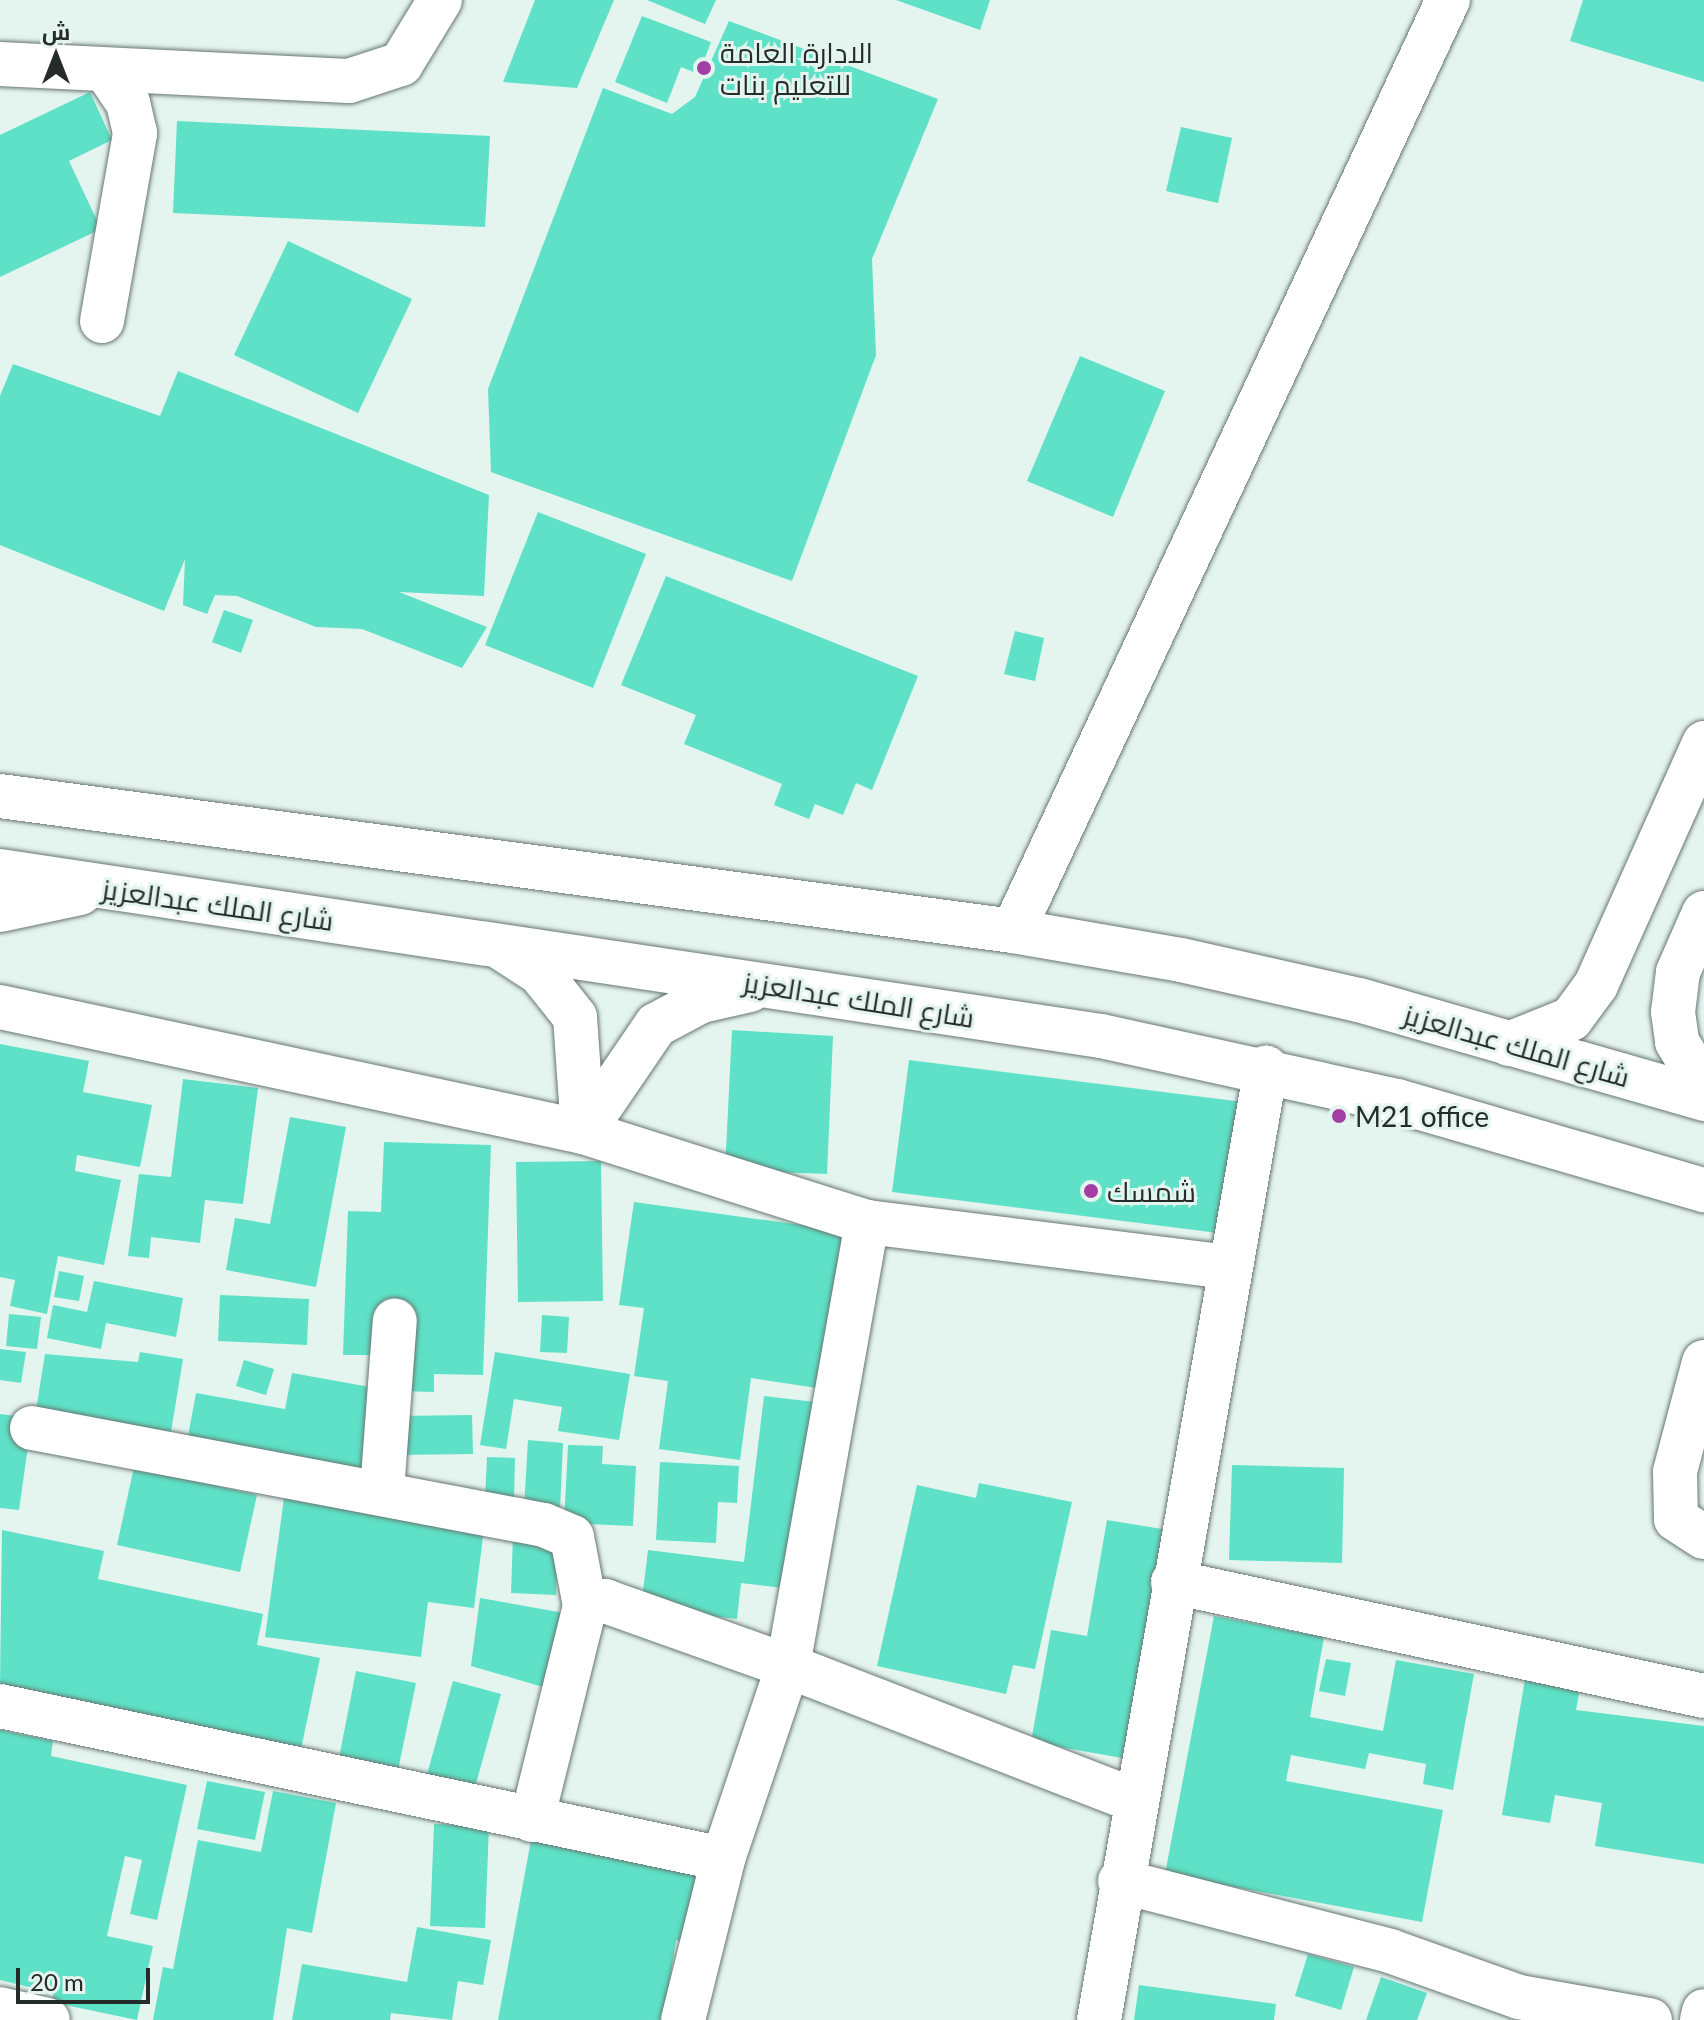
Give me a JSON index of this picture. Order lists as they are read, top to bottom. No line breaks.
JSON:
{"streets":{"street":["شارع الملك عبدالعزيز"]},"places":["الادارة العامة للتعليم بنات","M21 office","شمسك"],"scale_bar":"20 m","north":"top"}
